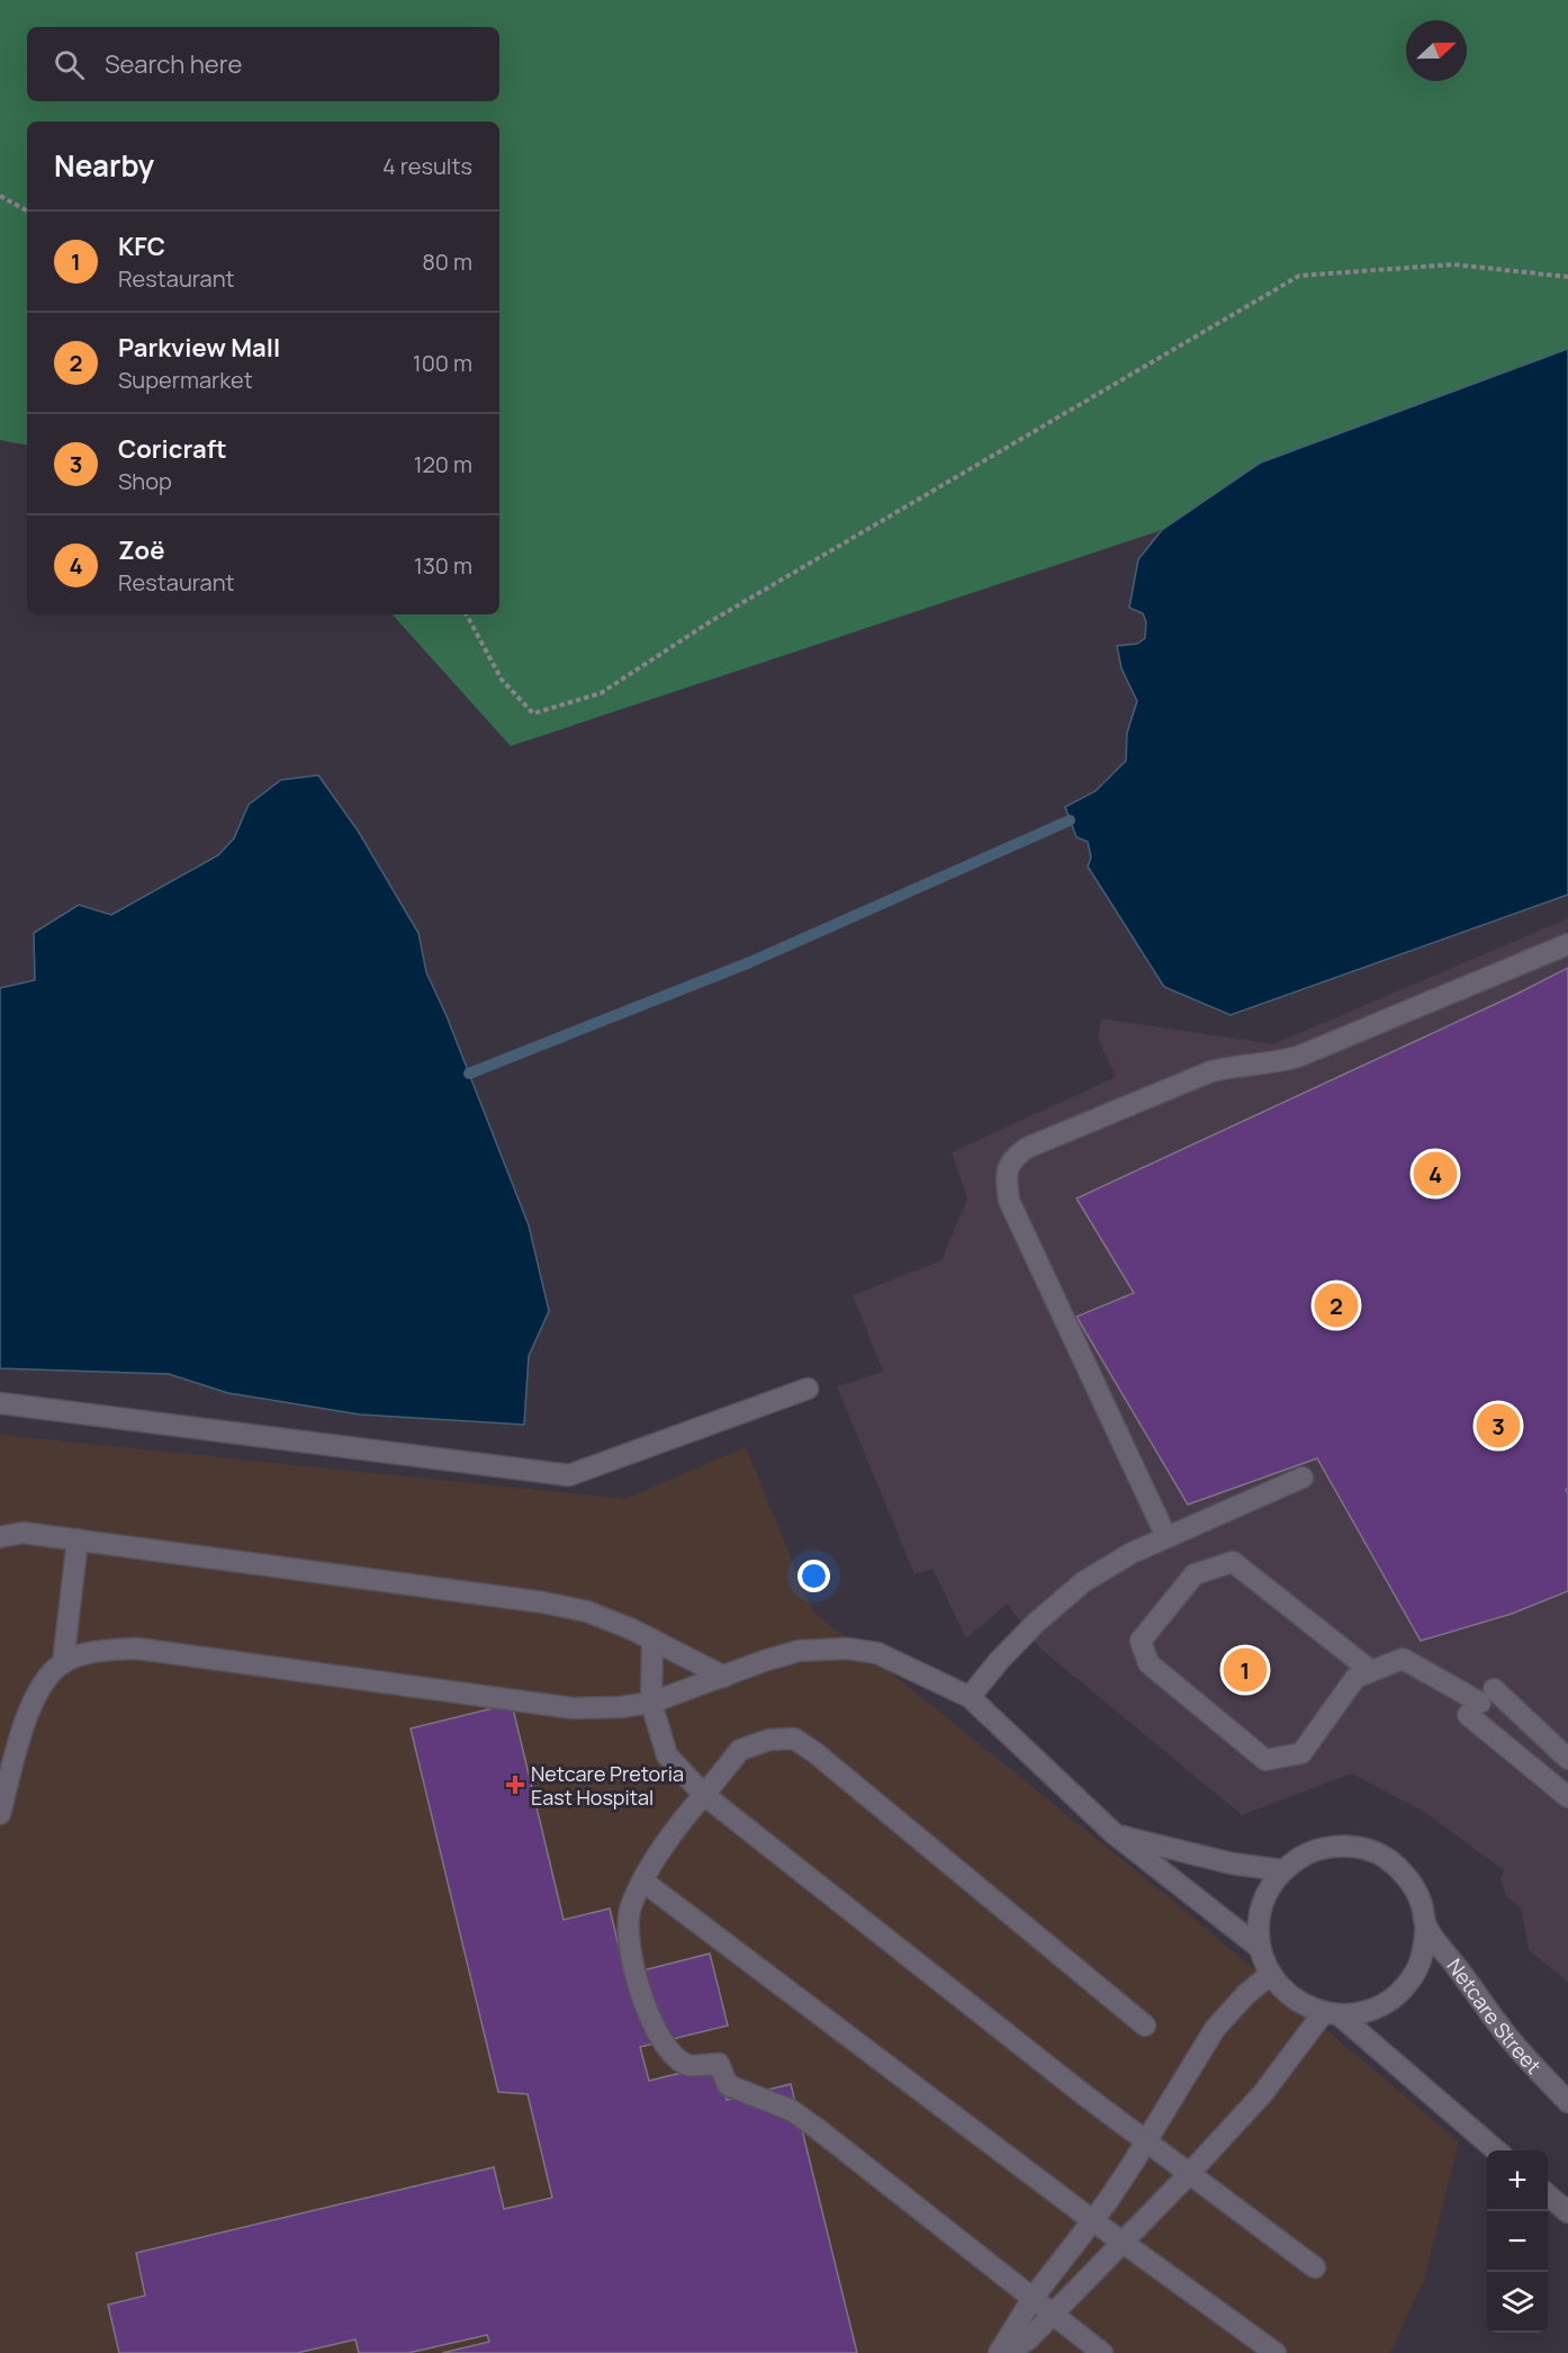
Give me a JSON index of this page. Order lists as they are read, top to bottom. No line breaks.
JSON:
{"streets":{"lane":["Netcare Street"]},"places":{"health":["Netcare Pretoria East Hospital"]},"north":"right","page":{"search":"Search here","heading":["Nearby","4 results"],"list":[{"mark":"1","name":"KFC","note":"Restaurant","value":"80 m"},{"mark":"2","name":"Parkview Mall","note":"Supermarket","value":"100 m"},{"mark":"3","name":"Coricraft","note":"Shop","value":"120 m"},{"mark":"4","name":"Zoë","note":"Restaurant","value":"130 m"}],"pins":["4","2","3","1"],"map_buttons":["+","−"]}}
